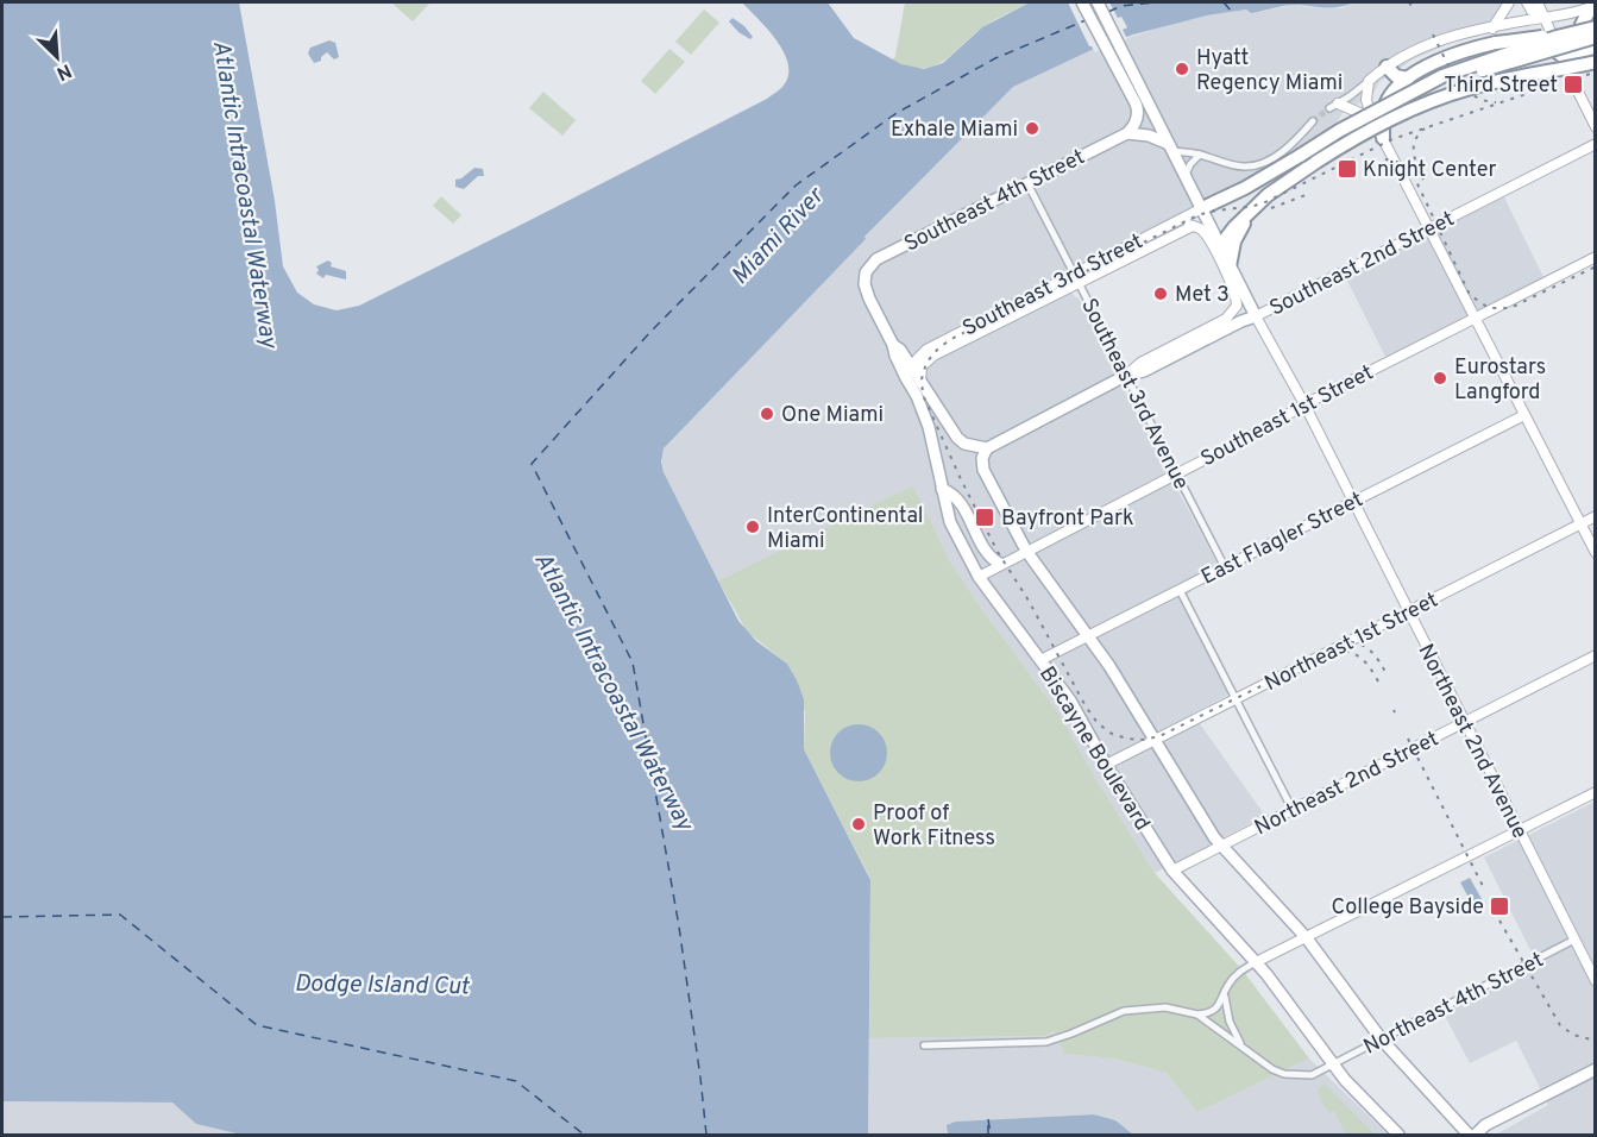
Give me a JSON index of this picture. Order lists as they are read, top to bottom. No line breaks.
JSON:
{"streets":{"main road":["Southeast 4th Street","Southeast 2nd Street","Southeast 3rd Street","Southeast 1st Street","East Flagler Street","Northeast 1st Street","Northeast 2nd Avenue","Biscayne Boulevard","Northeast 2nd Street"],"street":["Southeast 3rd Avenue","Northeast 4th Street"]},"crossings":[["Southeast 4th Street","Southeast 3rd Avenue"],["Southeast 4th Street","Biscayne Boulevard"],["Southeast 2nd Street","Southeast 3rd Avenue"],["Southeast 2nd Street","Northeast 2nd Avenue"],["Southeast 3rd Street","Southeast 3rd Avenue"],["Southeast 3rd Avenue","Southeast 1st Street"],["Southeast 3rd Avenue","East Flagler Street"],["Southeast 1st Street","Northeast 2nd Avenue"],["Southeast 1st Street","Biscayne Boulevard"],["East Flagler Street","Northeast 2nd Avenue"],["East Flagler Street","Biscayne Boulevard"],["Northeast 1st Street","Northeast 2nd Avenue"],["Northeast 1st Street","Biscayne Boulevard"],["Northeast 2nd Avenue","Northeast 2nd Street"],["Northeast 2nd Avenue","Northeast 4th Street"],["Biscayne Boulevard","Northeast 2nd Street"],["Biscayne Boulevard","Northeast 4th Street"]],"water":["Atlantic Intracoastal Waterway","Miami River","Dodge Island Cut"],"places":{"other":["Hyatt Regency Miami","Exhale Miami","Met 3","Eurostars Langford","One Miami","InterContinental Miami","Proof of Work Fitness"],"transit":["Third Street","Knight Center","Bayfront Park","College Bayside"]},"north":"bottom right"}
